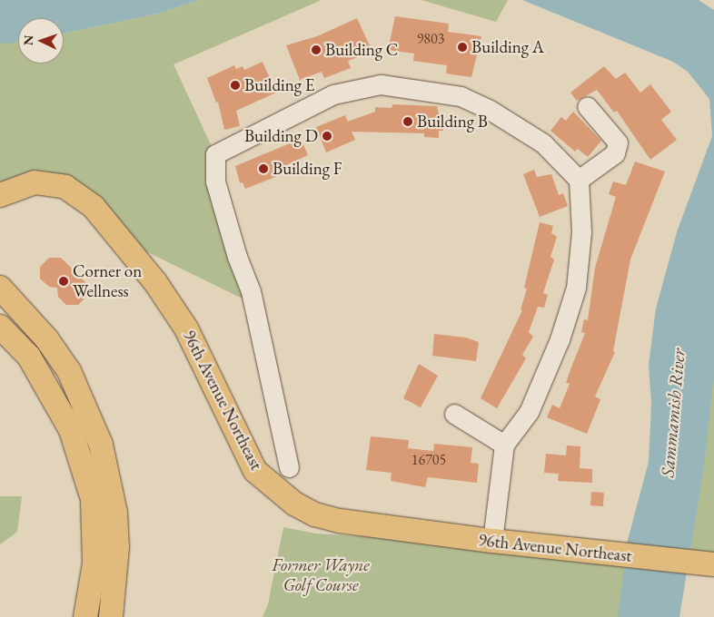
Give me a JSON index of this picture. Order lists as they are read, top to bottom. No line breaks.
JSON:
{"streets":{"main road":["96th Avenue Northeast"]},"water":["Sammamish River"],"parks":["Former Wayne Golf Course"],"places":["Building A","Building C","Building E","Building B","Building D","Building F","Corner on Wellness"],"house_numbers":["9803","16705"],"north":"left"}
